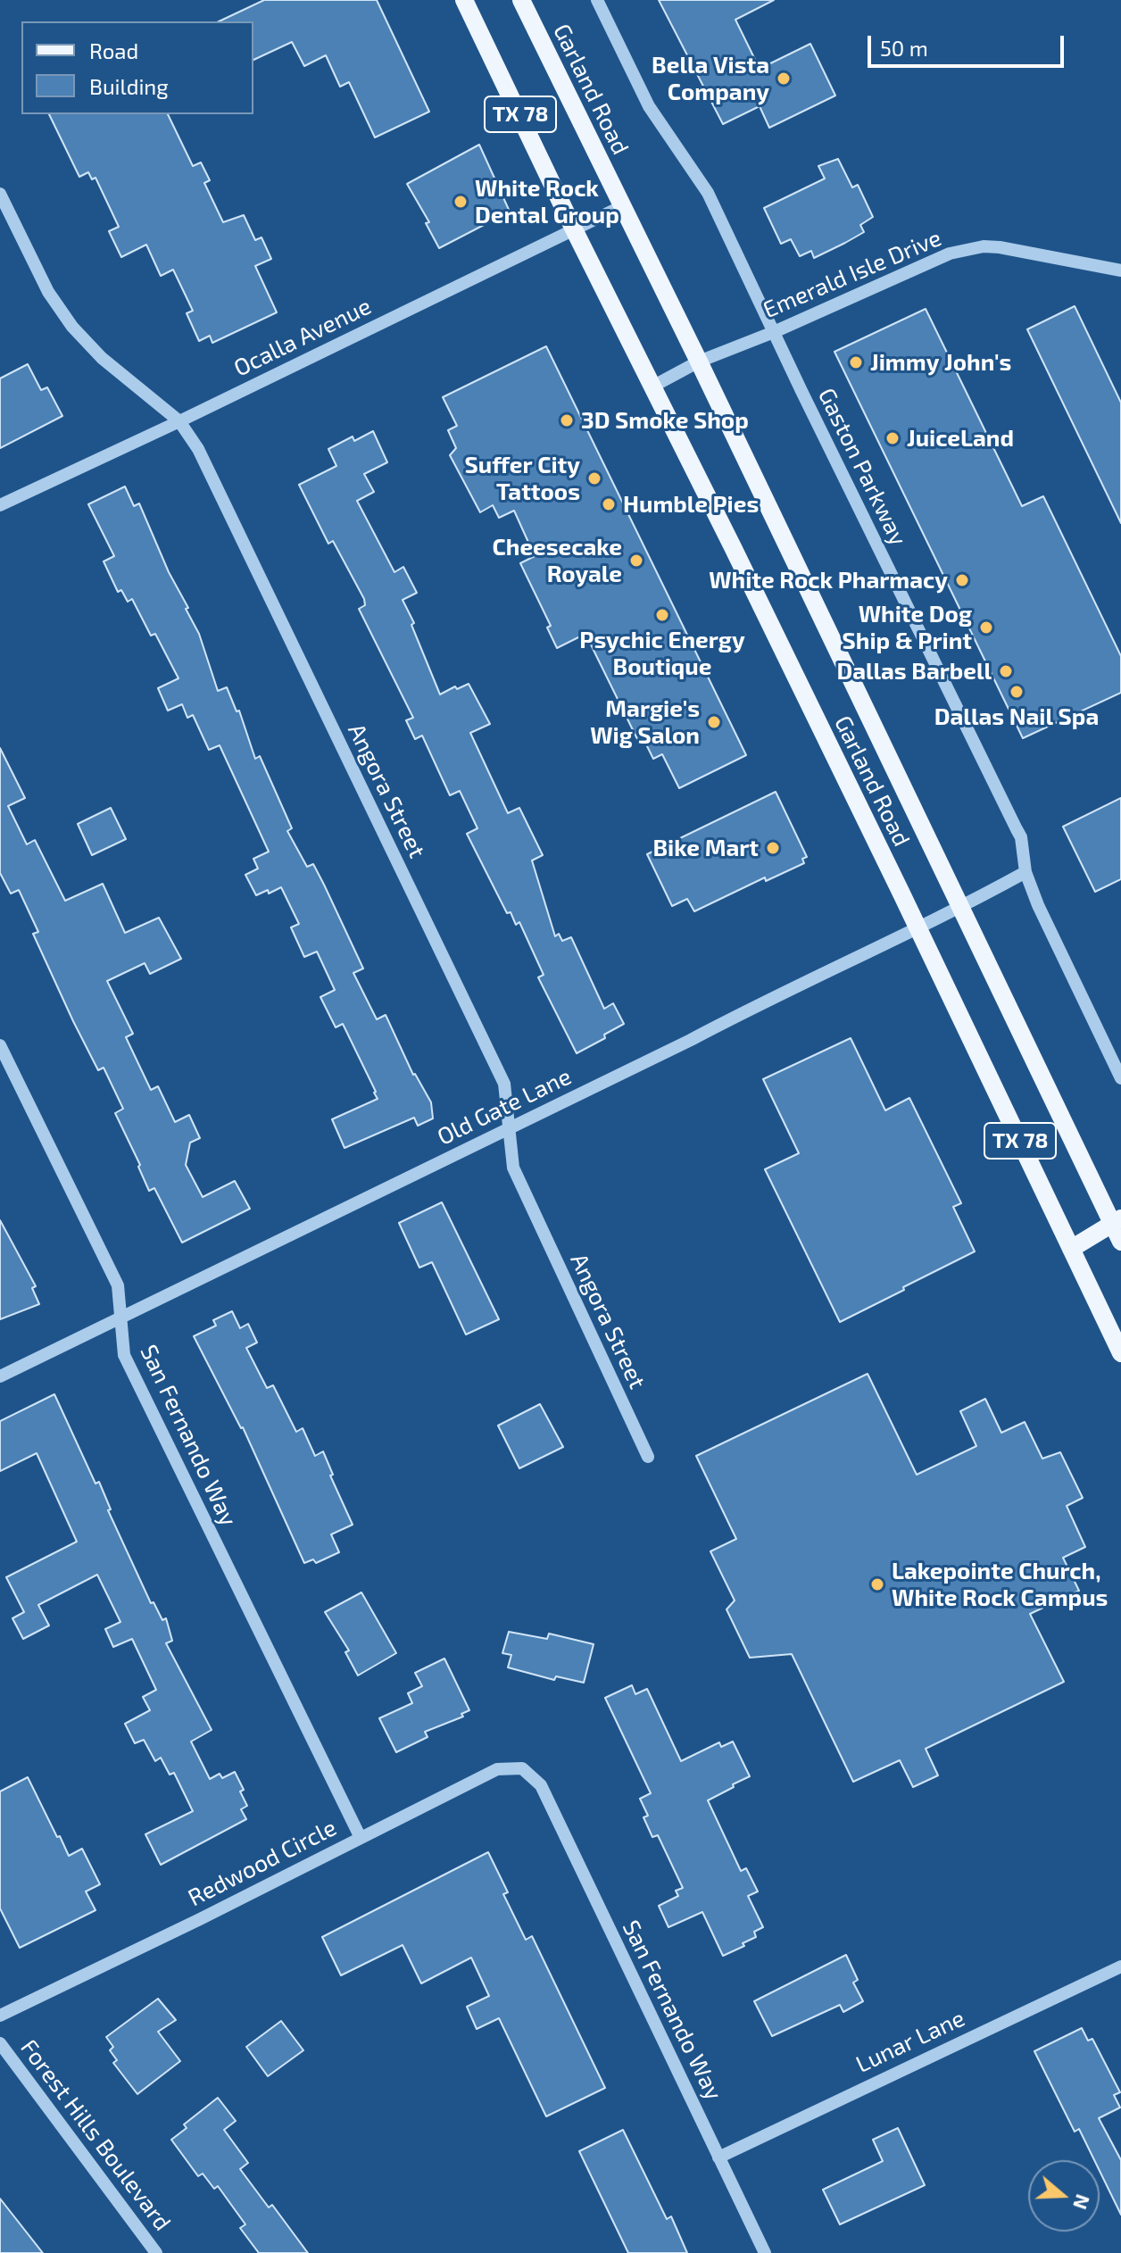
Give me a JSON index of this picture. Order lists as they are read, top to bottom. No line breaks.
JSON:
{"streets":{"main road":["Garland Road","TX 78"],"street":["Emerald Isle Drive","Ocalla Avenue","Gaston Parkway","Angora Street","Old Gate Lane","San Fernando Way","Redwood Circle","Lunar Lane","Forest Hills Boulevard"]},"crossings":[["Garland Road","Emerald Isle Drive"],["Garland Road","Ocalla Avenue"],["Garland Road","Old Gate Lane"],["Emerald Isle Drive","Gaston Parkway"],["Ocalla Avenue","Angora Street"],["Gaston Parkway","Old Gate Lane"],["Angora Street","Old Gate Lane"],["Old Gate Lane","San Fernando Way"],["San Fernando Way","Redwood Circle"],["San Fernando Way","Lunar Lane"]],"places":["Bella Vista Company","White Rock Dental Group","Jimmy John's","3D Smoke Shop","JuiceLand","Suffer City Tattoos","Humble Pies","Cheesecake Royale","White Rock Pharmacy","Psychic Energy Boutique","White Dog Ship & Print","Dallas Barbell","Dallas Nail Spa","Margie's Wig Salon","Bike Mart","Lakepointe Church, White Rock Campus"],"legend":["Road","Building"],"scale_bar":"50 m","north":"right"}
